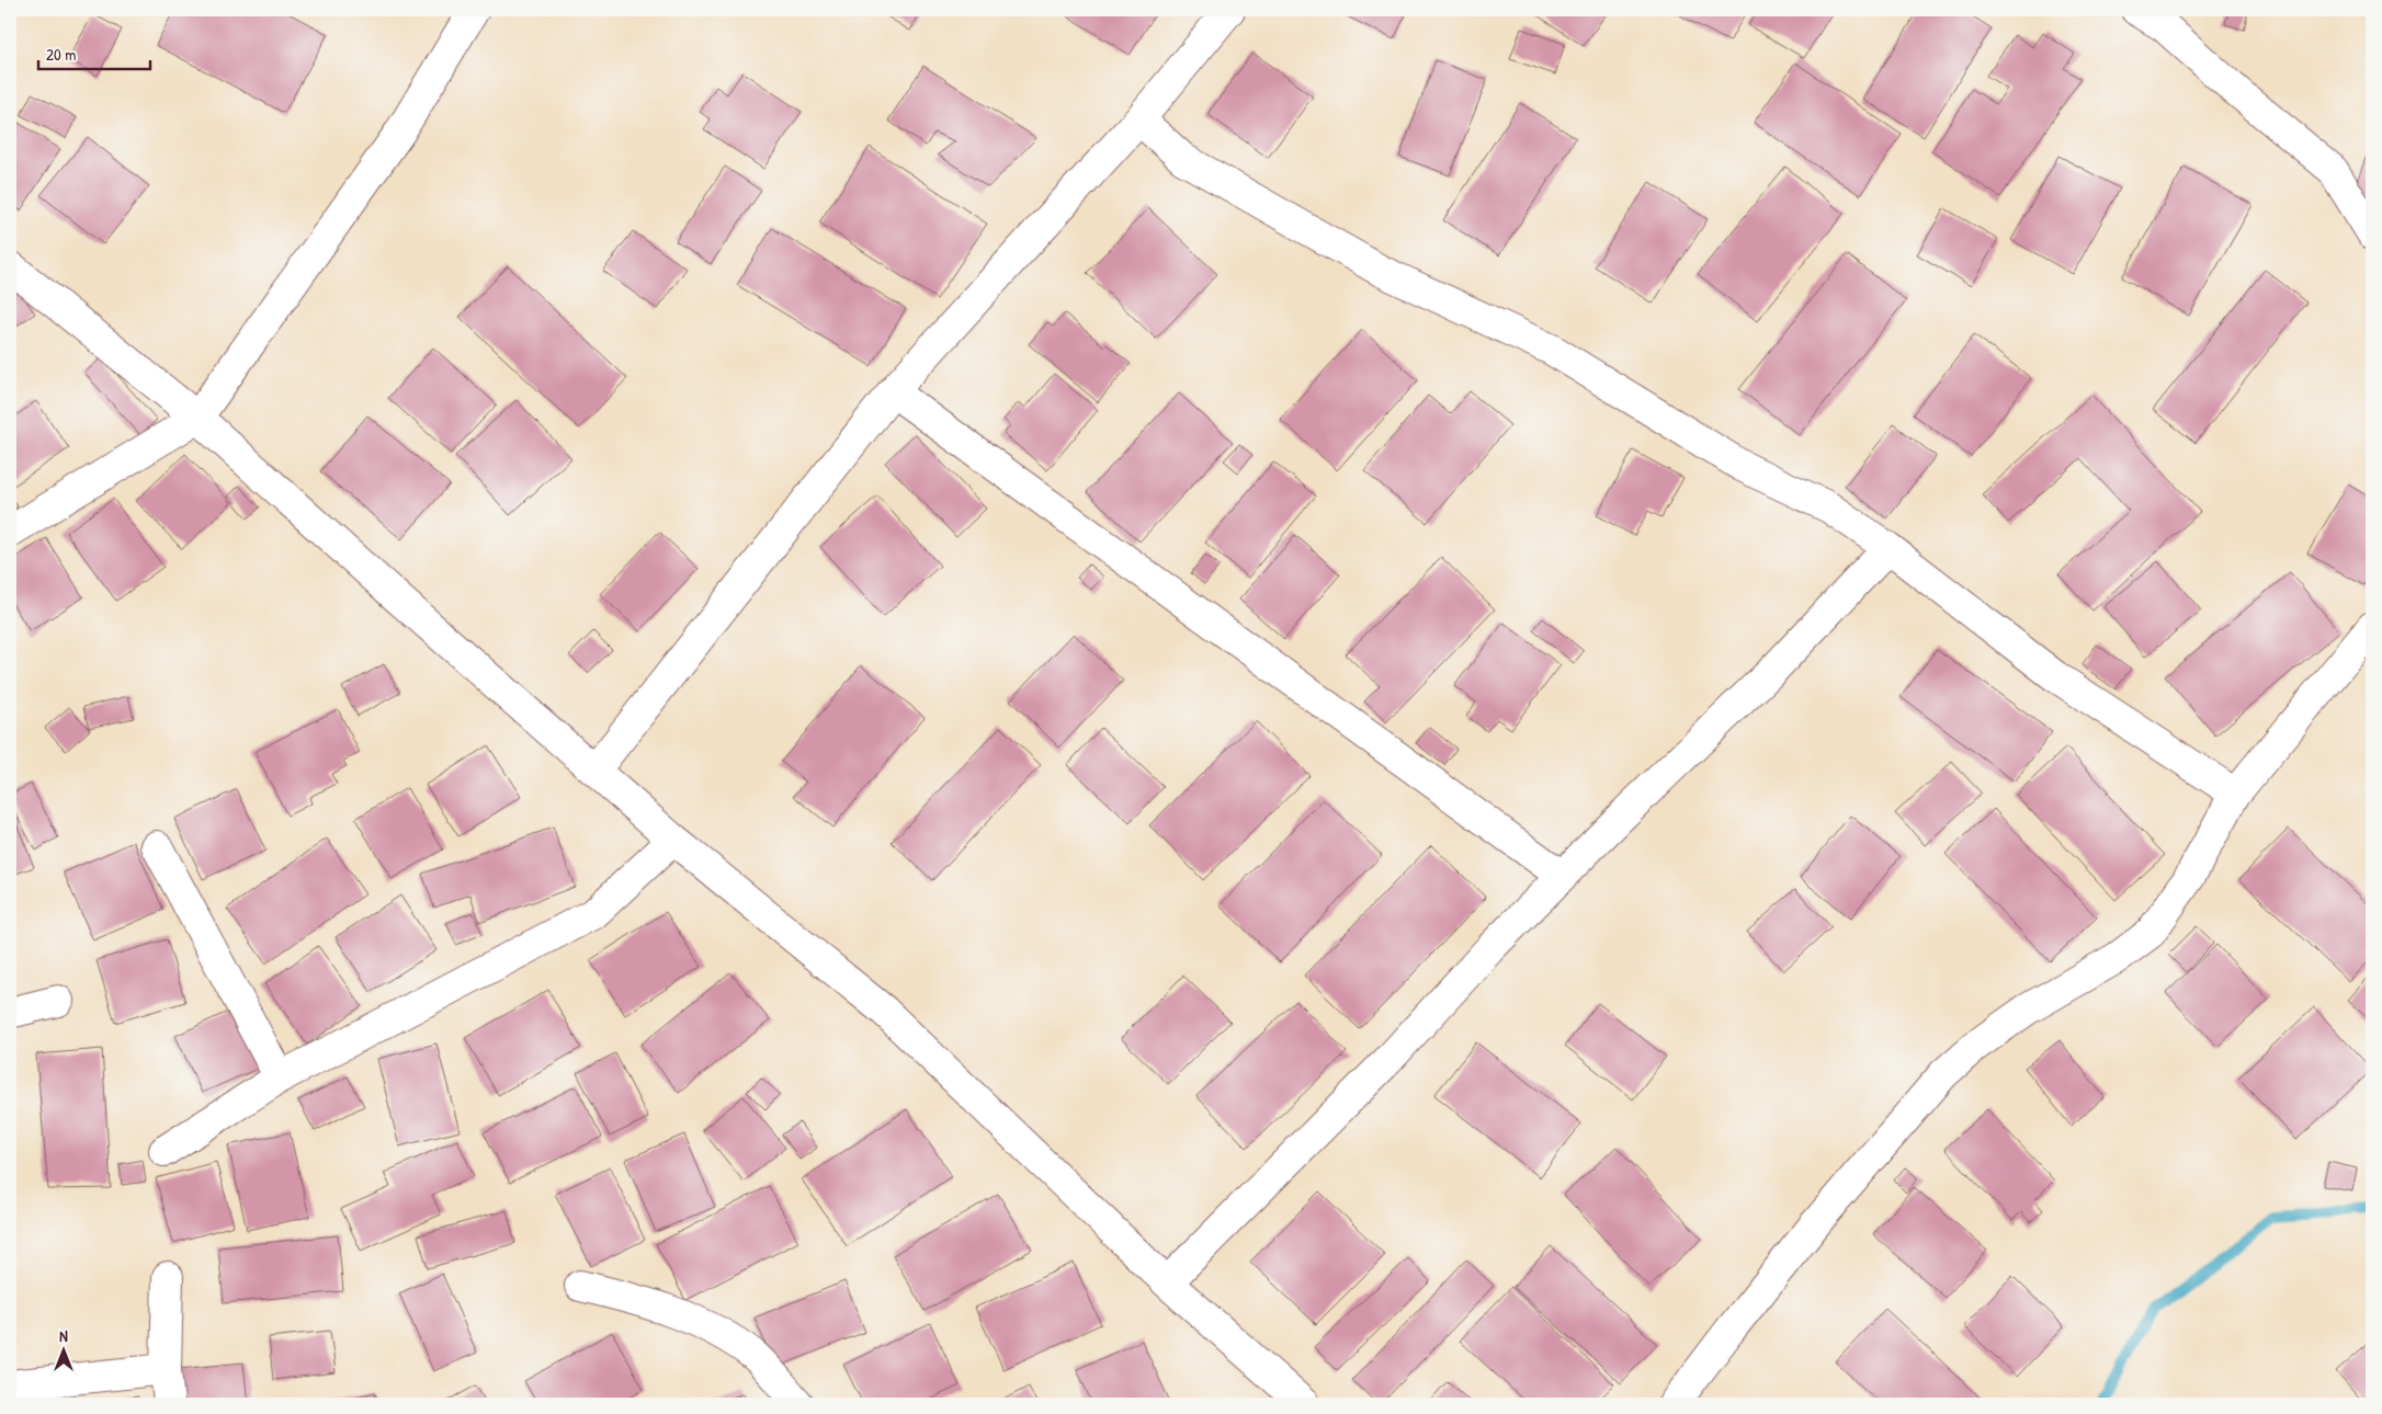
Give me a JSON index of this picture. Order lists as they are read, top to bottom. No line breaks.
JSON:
{"scale_bar":"20 m","north":"top"}
